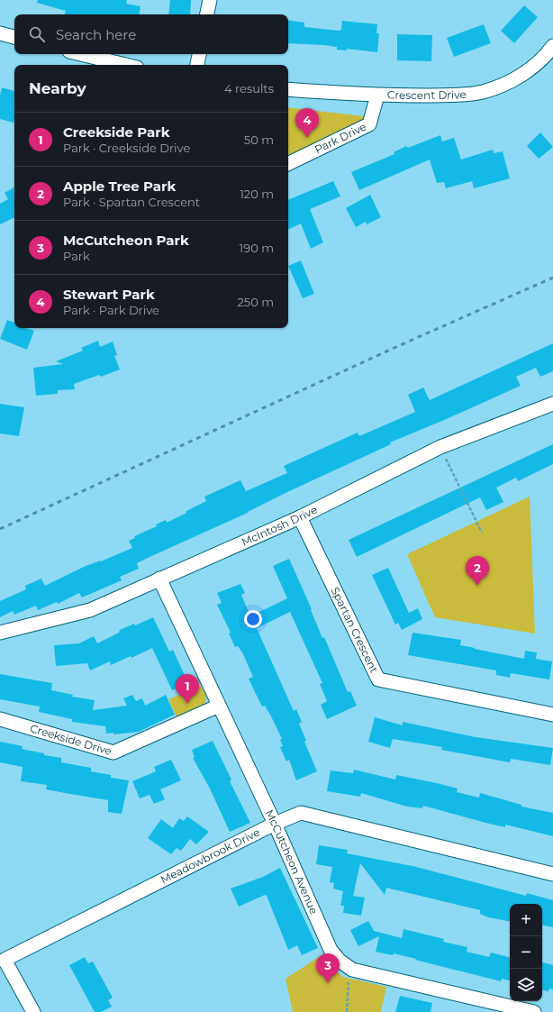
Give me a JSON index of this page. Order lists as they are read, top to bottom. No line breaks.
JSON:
{"streets":{"street":["Crescent Drive","Park Drive","McIntosh Drive","Spartan Crescent","Creekside Drive","Meadowbrook Drive","McCutcheon Avenue"]},"crossings":[["Crescent Drive","Park Drive"],["McIntosh Drive","Spartan Crescent"],["McIntosh Drive","McCutcheon Avenue"],["Creekside Drive","McCutcheon Avenue"],["Meadowbrook Drive","McCutcheon Avenue"]],"page":{"search":"Search here","heading":["Nearby","4 results"],"pins":["4","2","1","3"],"list":[{"mark":"1","name":"Creekside Park","note":"Park · Creekside Drive","value":"50 m"},{"mark":"2","name":"Apple Tree Park","note":"Park · Spartan Crescent","value":"120 m"},{"mark":"3","name":"McCutcheon Park","note":"Park","value":"190 m"},{"mark":"4","name":"Stewart Park","note":"Park · Park Drive","value":"250 m"}],"map_buttons":["+","−"]}}
